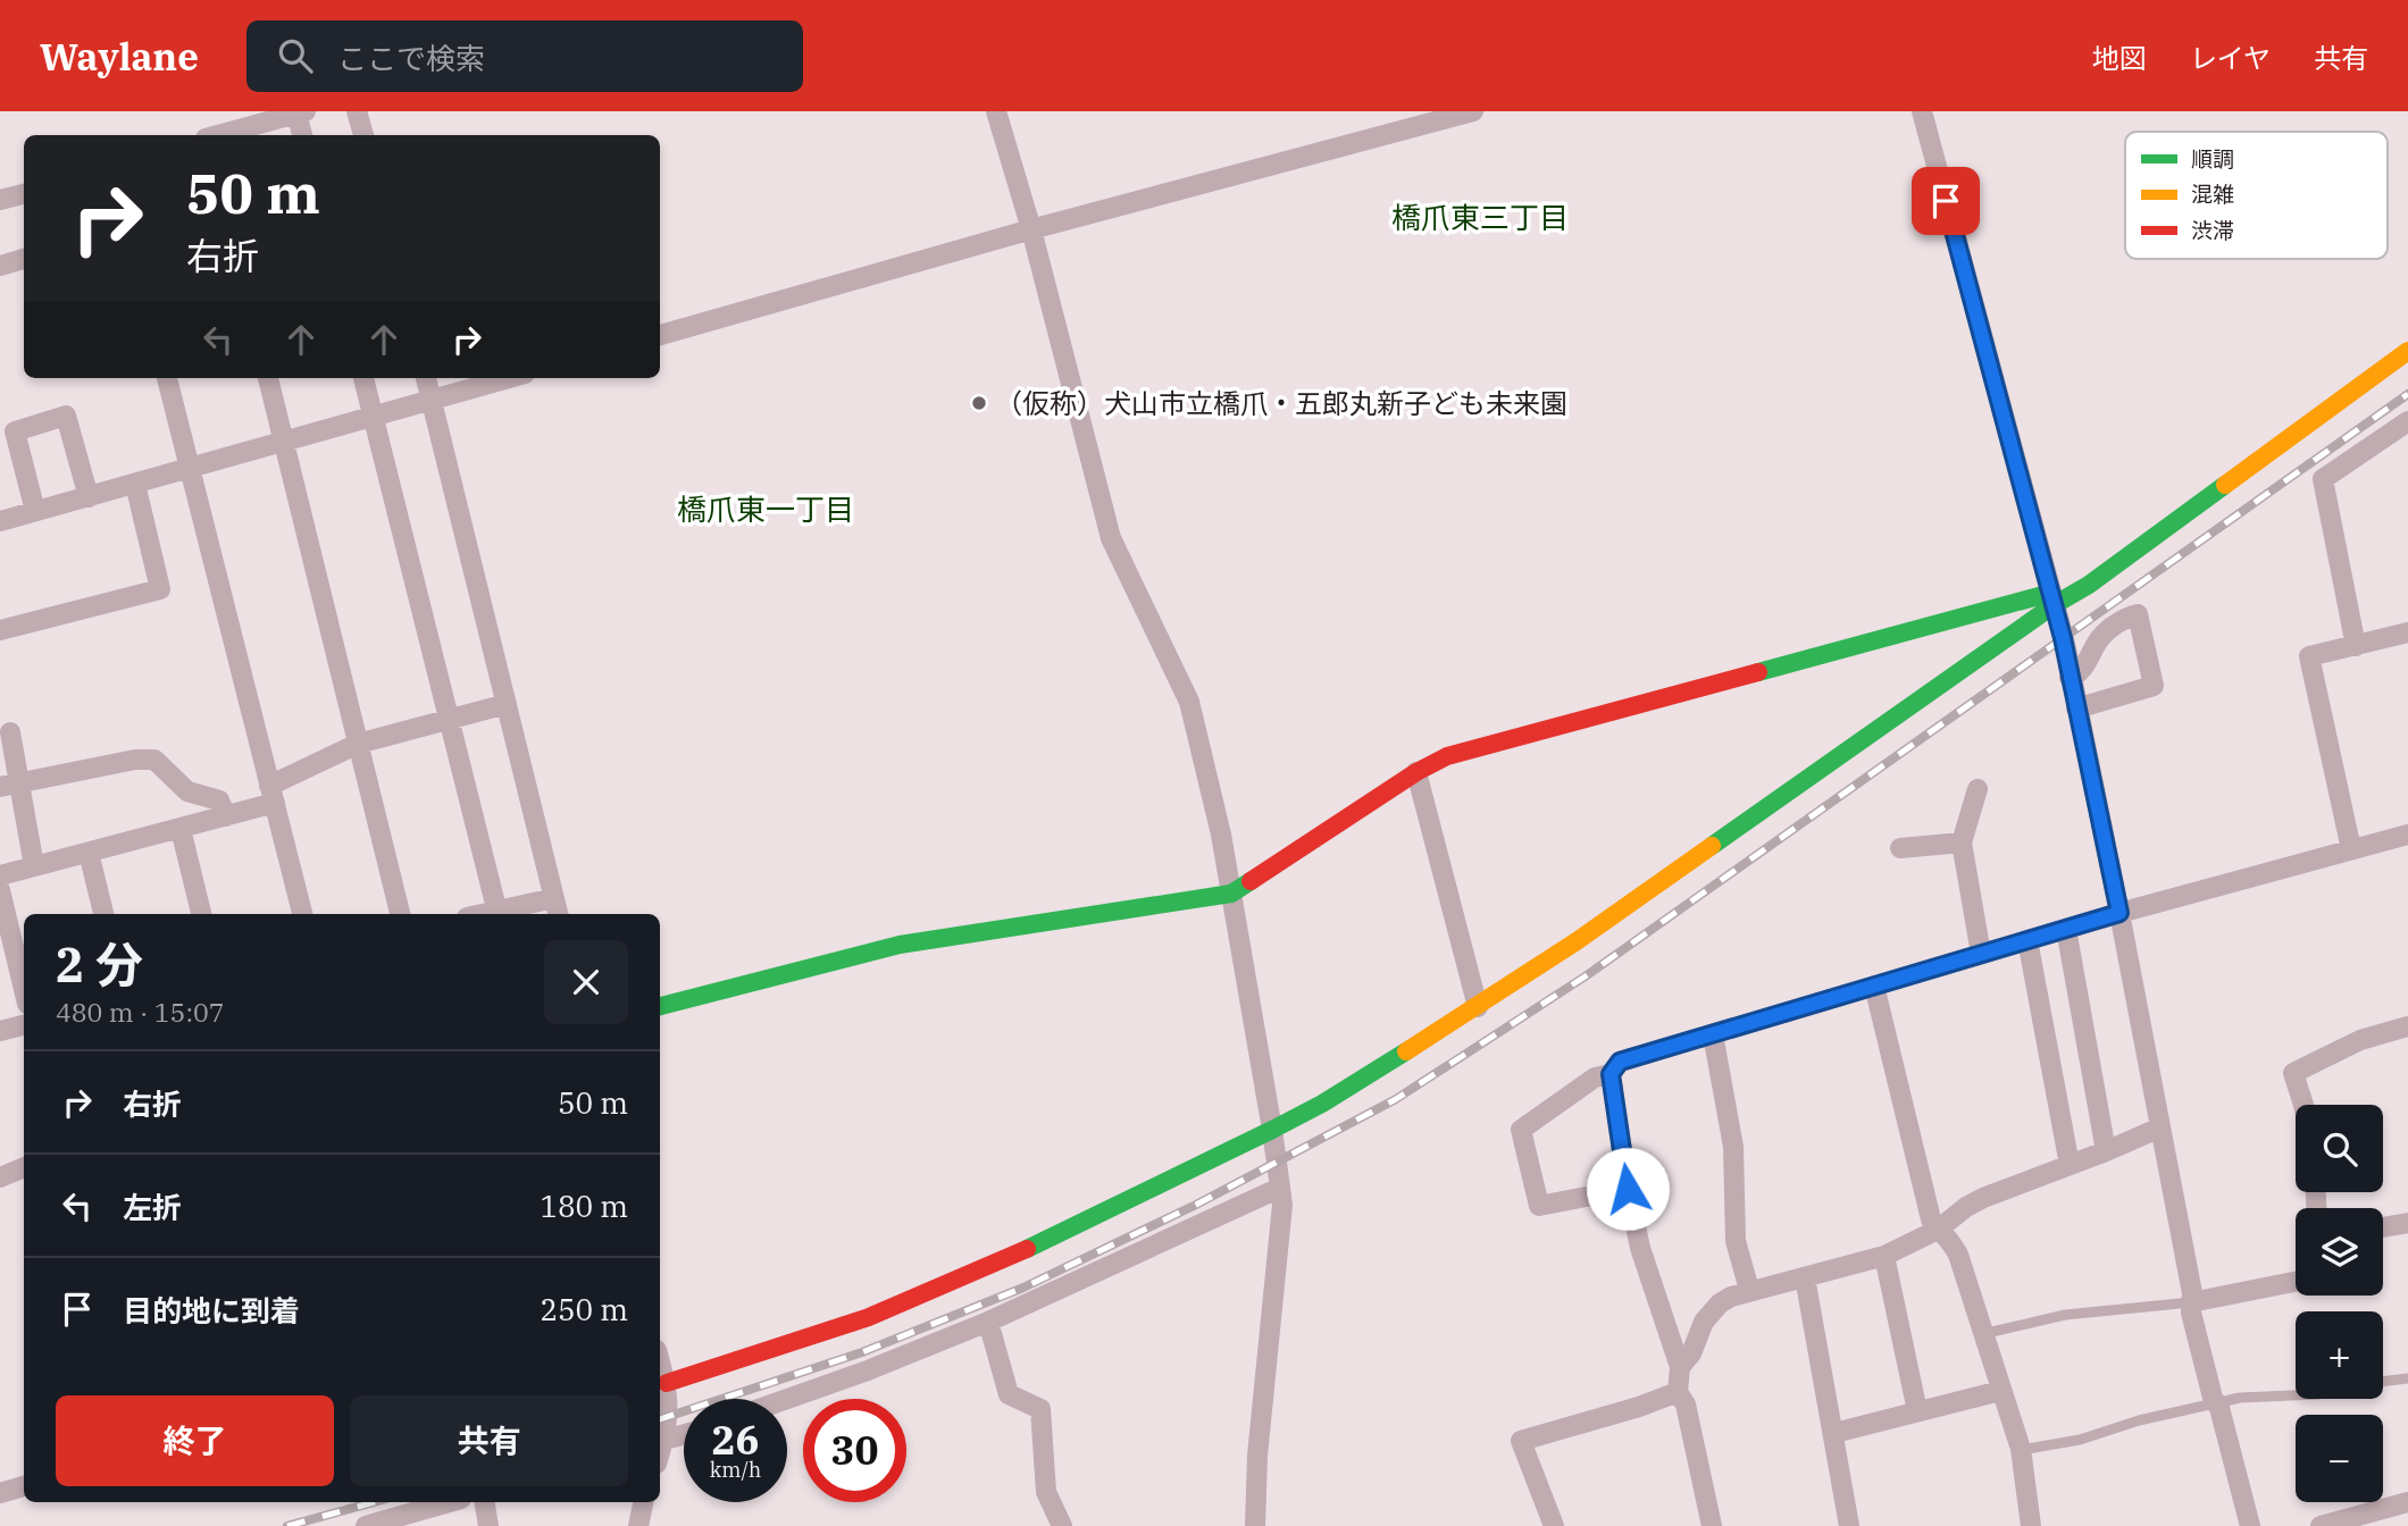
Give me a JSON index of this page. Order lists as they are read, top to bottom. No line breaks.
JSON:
{"districts":["橋爪東三丁目","橋爪東一丁目"],"places":["（仮称）犬山市立橋爪・五郎丸新子ども未来園"],"legend":["順調","混雑","渋滞"],"page":{"header":"Waylane","search":"ここで検索","nav":["地図","レイヤ","共有"],"turn":["50 m","右折"],"heading":["2 分","480 m · 15:07"],"list":[{"name":"右折","value":"50 m"},{"name":"左折","value":"180 m"},{"name":"目的地に到着","value":"250 m"}],"map_buttons":["+","−"],"buttons":["終了","共有"],"speed":"26 km/h","limit":"30"}}
